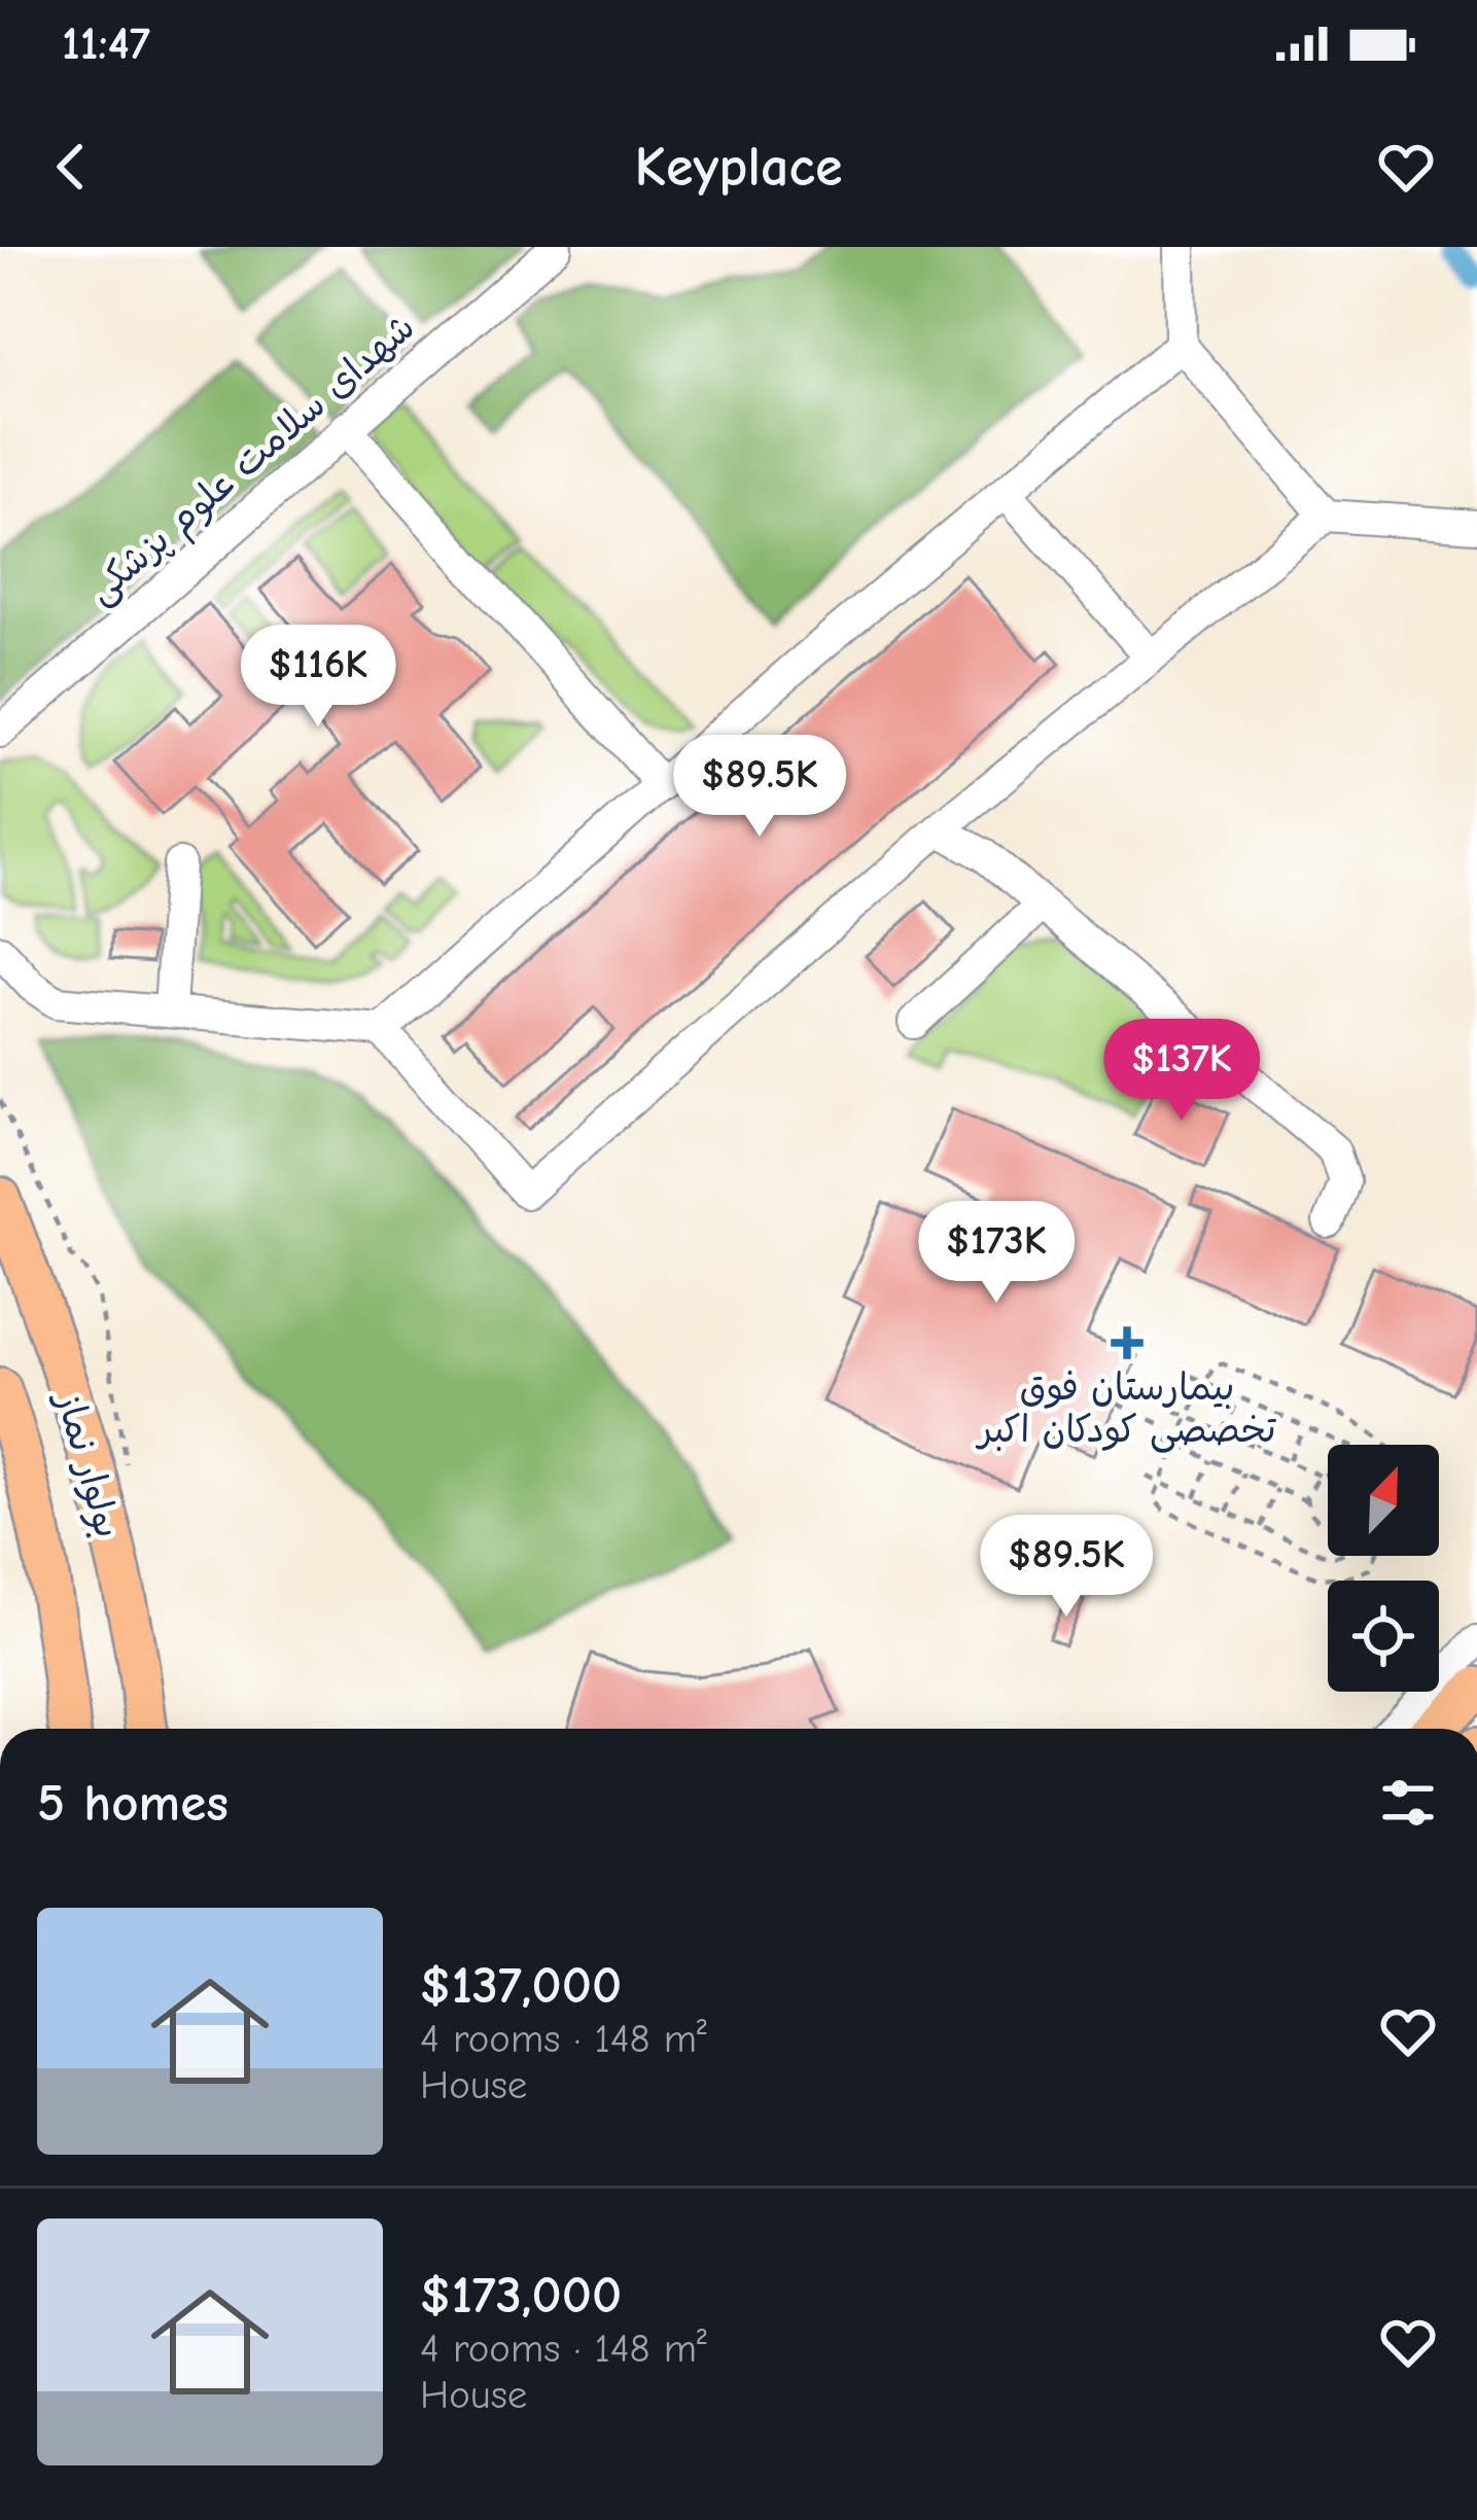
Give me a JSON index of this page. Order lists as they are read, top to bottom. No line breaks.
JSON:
{"streets":{"main road":["بولوار نماز"],"street":["شهدای سلامت علوم پزشکی"]},"places":{"health":["بیمارستان فوق تخصصی کودکان اکبر"]},"north":"top right","page":{"status":"11:47","header":"Keyplace","price":["$116K","$89.5K","$137K","$173K","$89.5K"],"heading":"5 homes","list":[{"name":"$137,000","note":"4 rooms · 148 m² · House"},{"name":"$173,000","note":"4 rooms · 148 m² · House"}]}}
